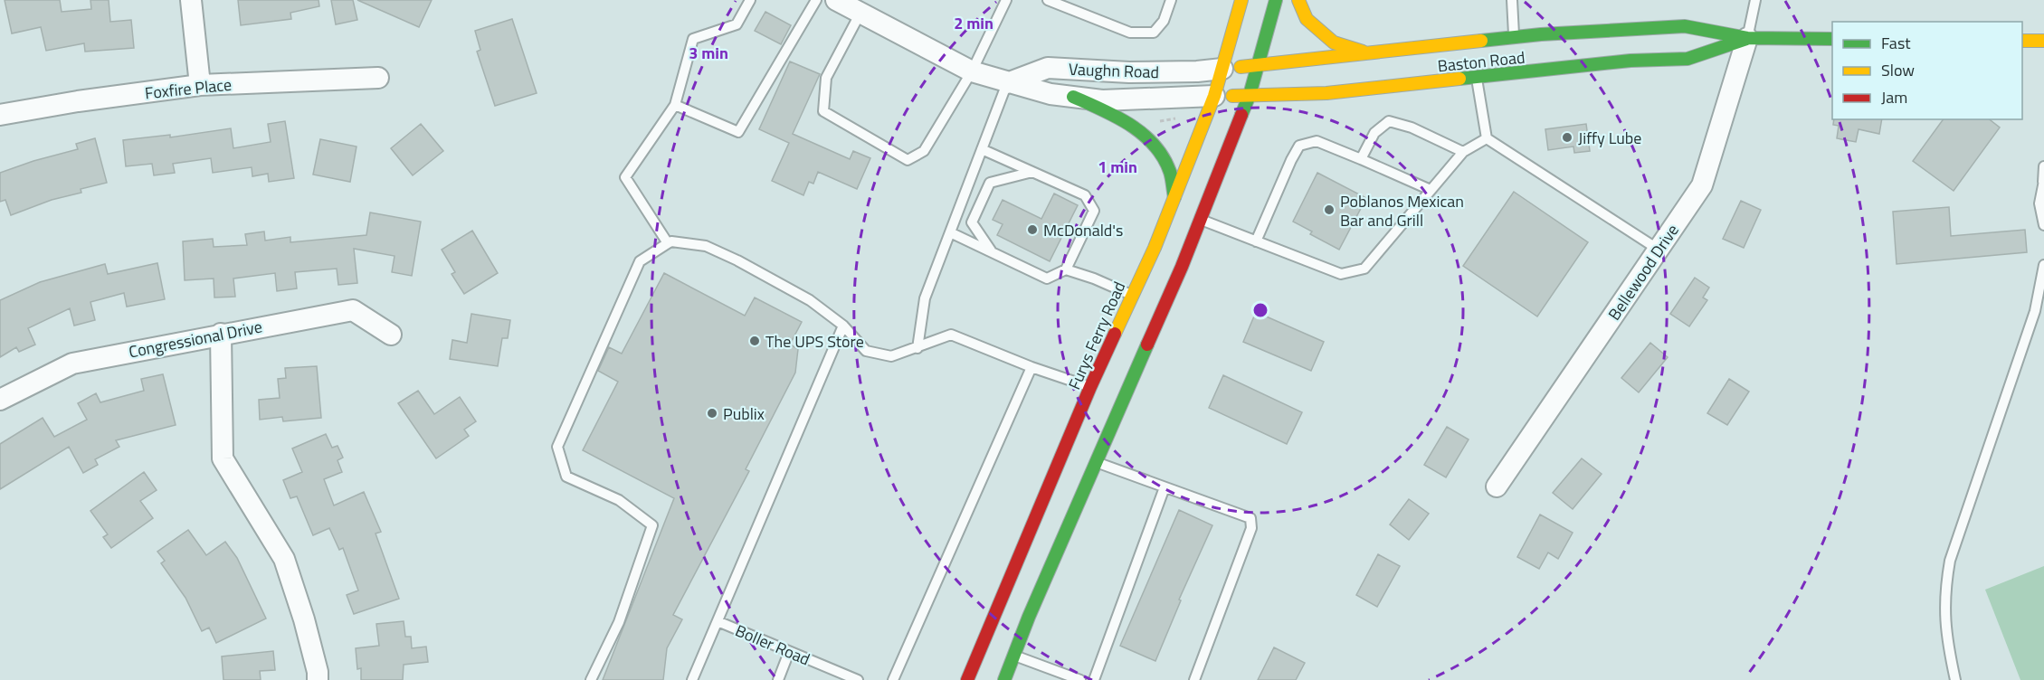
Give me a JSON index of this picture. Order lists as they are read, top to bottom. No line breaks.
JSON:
{"streets":{"main road":["Baston Road","Furys Ferry Road"],"street":["Vaughn Road","Foxfire Place","Bellewood Drive","Congressional Drive"],"lane":["Boller Road"]},"crossings":[["Baston Road","Vaughn Road"],["Baston Road","Bellewood Drive"],["Baston Road","Furys Ferry Road"],["Vaughn Road","Furys Ferry Road"]],"places":["Jiffy Lube","Poblanos Mexican Bar and Grill","McDonald's","The UPS Store","Publix"],"legend":["Fast","Slow","Jam"],"rings":["2 min","3 min","1 min"]}
